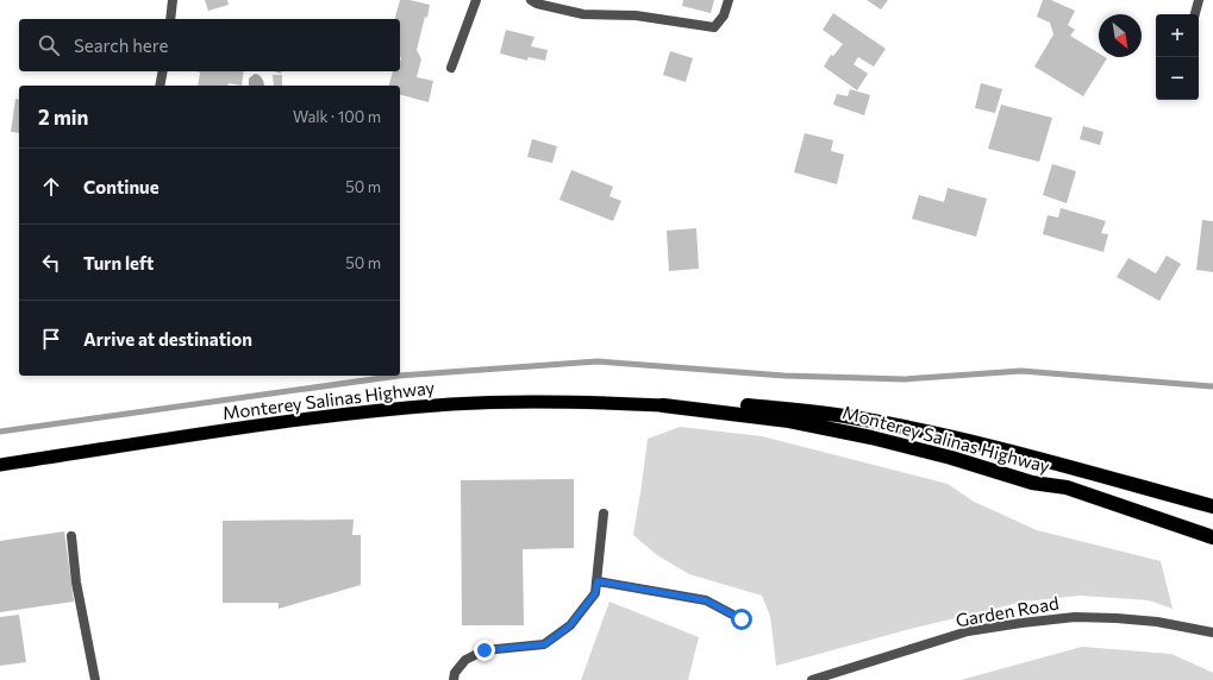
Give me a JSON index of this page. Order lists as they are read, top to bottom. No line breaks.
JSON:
{"streets":{"highway":["Monterey Salinas Highway"],"street":["Garden Road"]},"north":"bottom right","page":{"map_buttons":["+","−"],"search":"Search here","heading":["2 min","Walk · 100 m"],"list":[["Continue","50 m"],["Turn left","50 m"],"Arrive at destination"]}}
